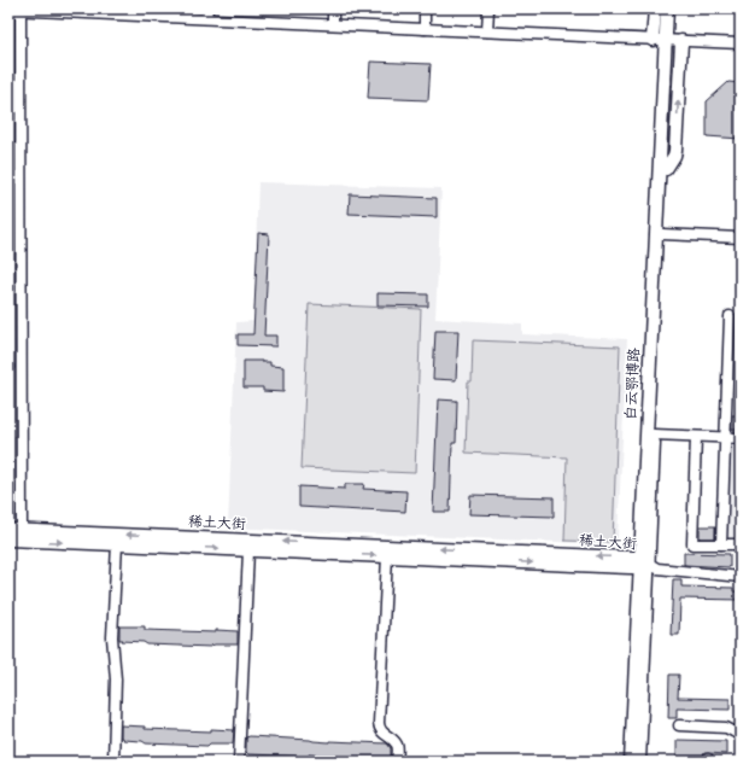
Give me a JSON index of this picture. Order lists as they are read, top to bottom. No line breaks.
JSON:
{"streets":{"main road":["白云鄂博路","稀土大街"]},"crossings":[["白云鄂博路","稀土大街"]]}
